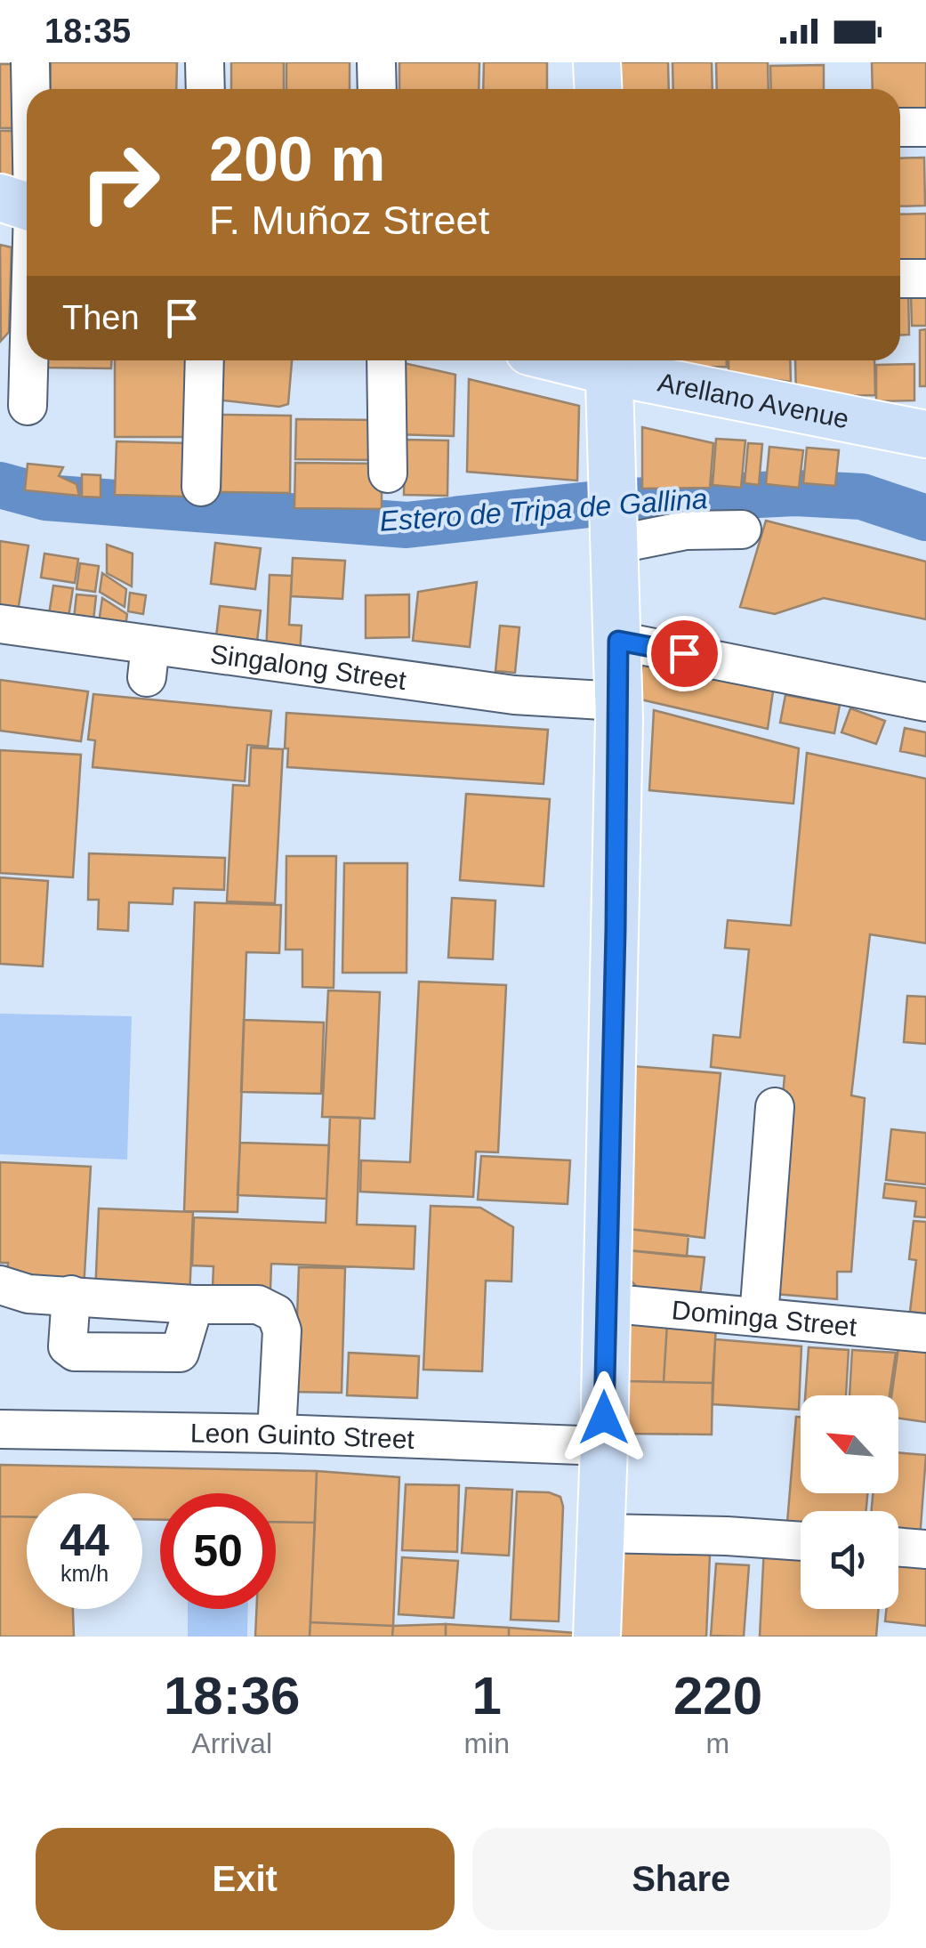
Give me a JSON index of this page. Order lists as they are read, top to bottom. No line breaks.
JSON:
{"streets":{"main road":["Arellano Avenue"],"street":["Singalong Street","Dominga Street","Leon Guinto Street"]},"water":["Estero de Tripa de Gallina"],"north":"top left","page":{"status":"18:35","turn":["200 m","F. Muñoz Street"],"then":"Then","speed":"44 km/h","limit":"50","eta":["18:36","Arrival","1","min","220","m"],"buttons":["Exit","Share"]}}
